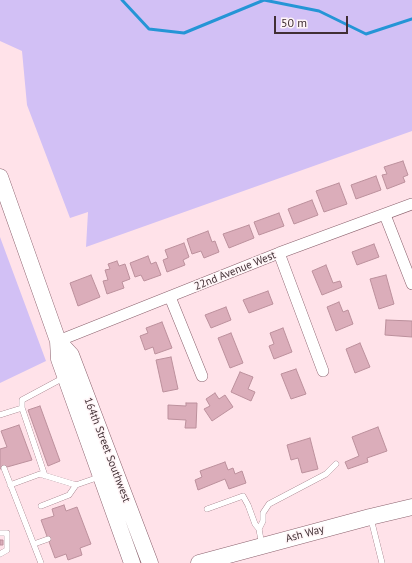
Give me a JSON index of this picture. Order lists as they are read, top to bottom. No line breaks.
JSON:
{"streets":{"main road":["164th Street Southwest","Ash Way"],"street":["22nd Avenue West"]},"crossings":[["22nd Avenue West","164th Street Southwest"]],"scale_bar":"50 m"}
